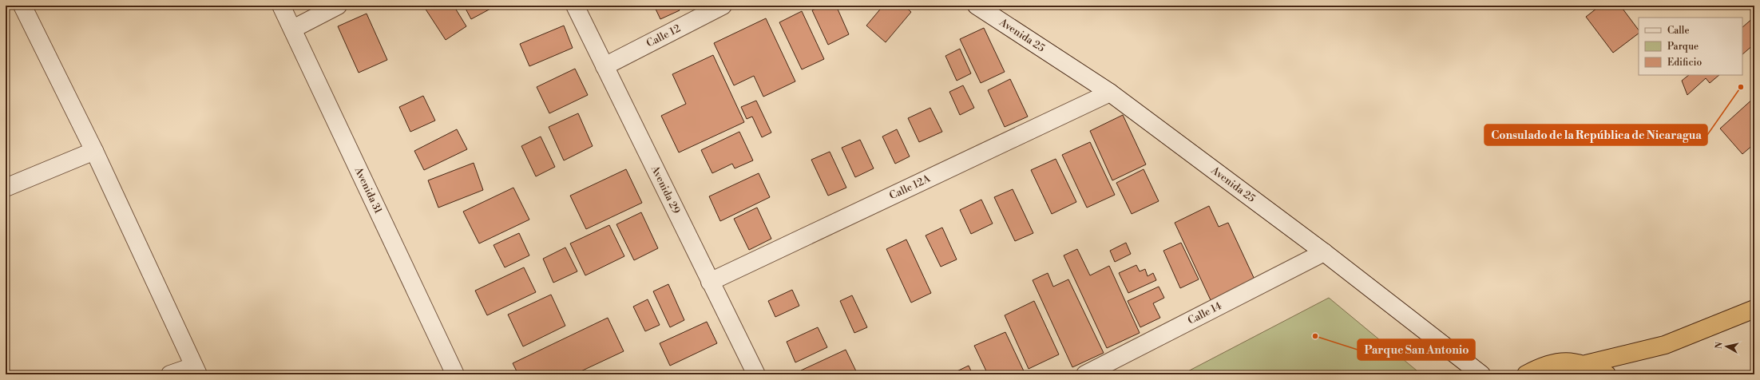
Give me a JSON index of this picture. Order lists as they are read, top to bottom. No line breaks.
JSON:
{"streets":{"street":["Avenida 25","Calle 12","Calle 12A","Avenida 31","Avenida 29","Calle 14"]},"crossings":[["Avenida 25","Calle 12A"],["Avenida 25","Calle 14"],["Calle 12","Avenida 29"],["Calle 12A","Avenida 29"]],"places":["Consulado de la República de Nicaragua","Parque San Antonio"],"legend":["Calle","Parque","Edificio"],"north":"left"}
